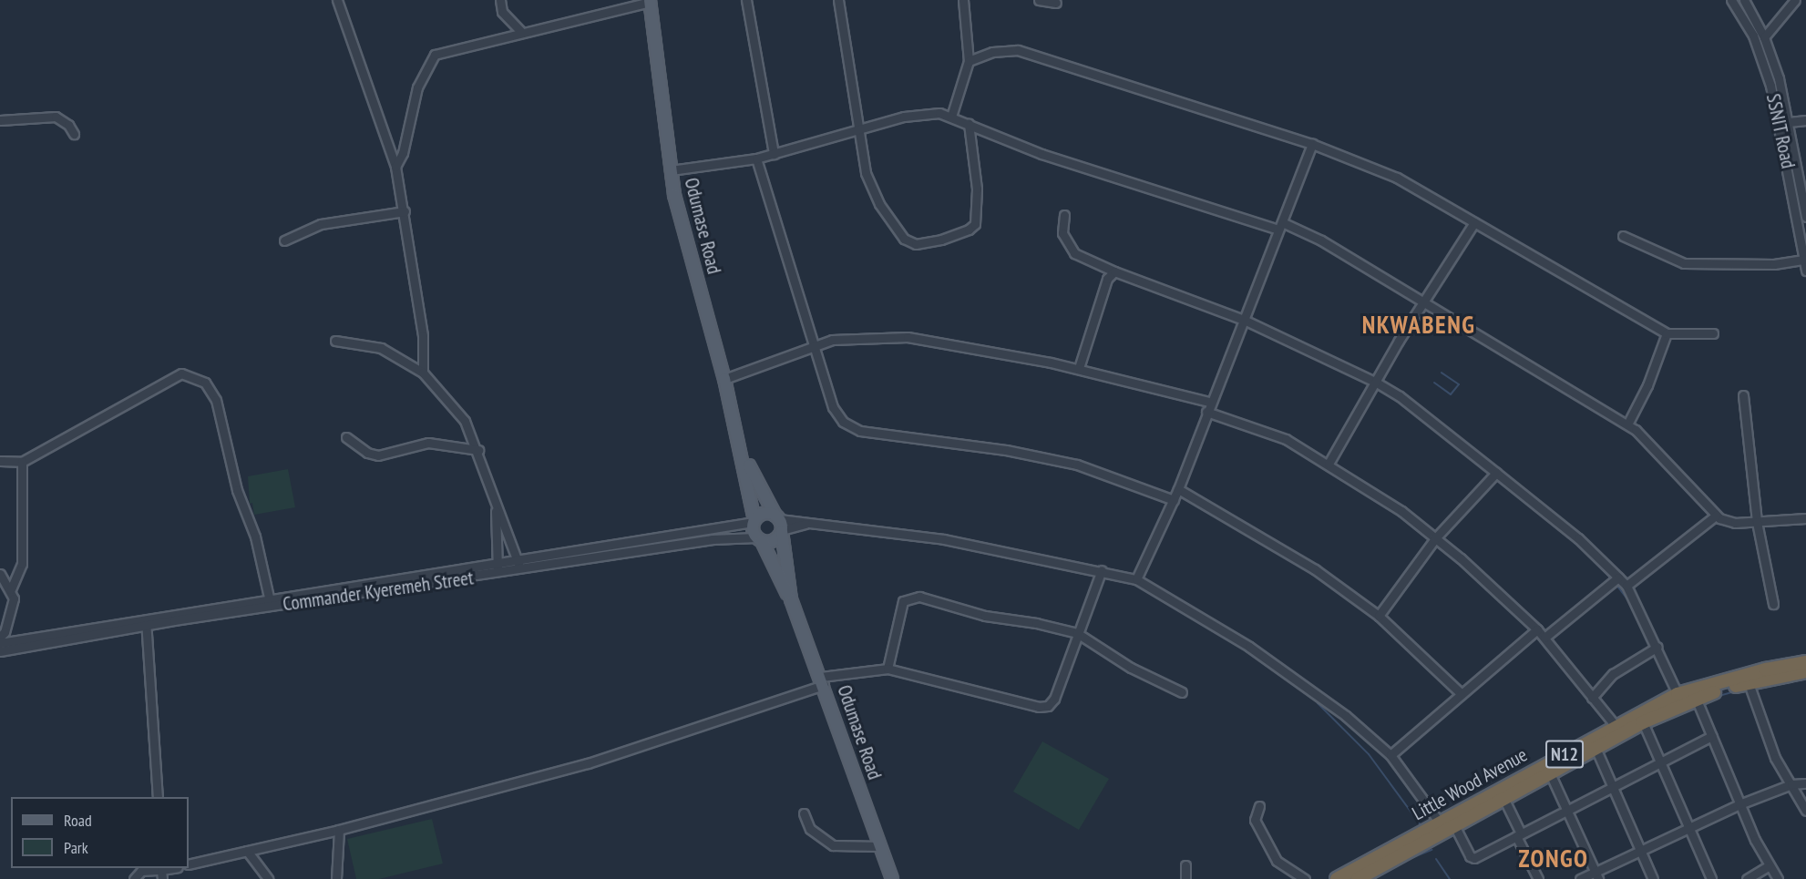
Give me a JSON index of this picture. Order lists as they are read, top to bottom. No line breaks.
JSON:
{"streets":{"highway":["N12","Little Wood Avenue"],"main road":["Odumase Road"],"street":["SSNIT Road","Commander Kyeremeh Street"]},"crossings":[["Odumase Road","Commander Kyeremeh Street"]],"districts":["NKWABENG","ZONGO"],"legend":["Road","Park"]}
